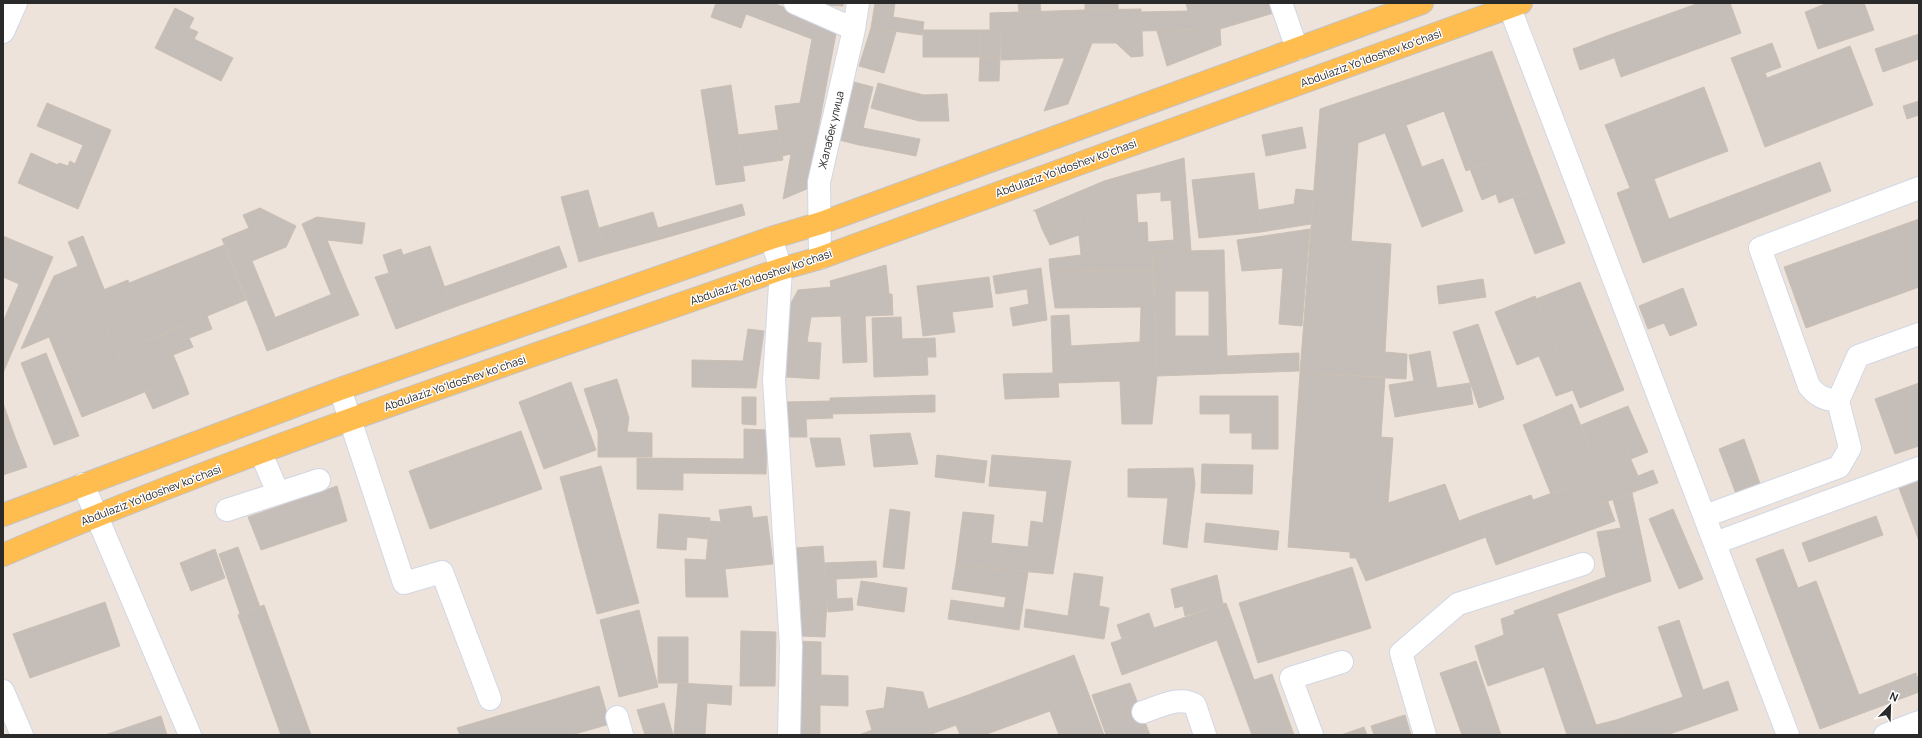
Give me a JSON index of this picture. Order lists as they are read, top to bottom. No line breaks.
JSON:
{"streets":{"main road":["Abdulaziz Yoʻldoshev koʻchasi"],"street":["Жалабек улица"]},"crossings":[["Abdulaziz Yoʻldoshev koʻchasi","Жалабек улица"]],"north":"top right"}
